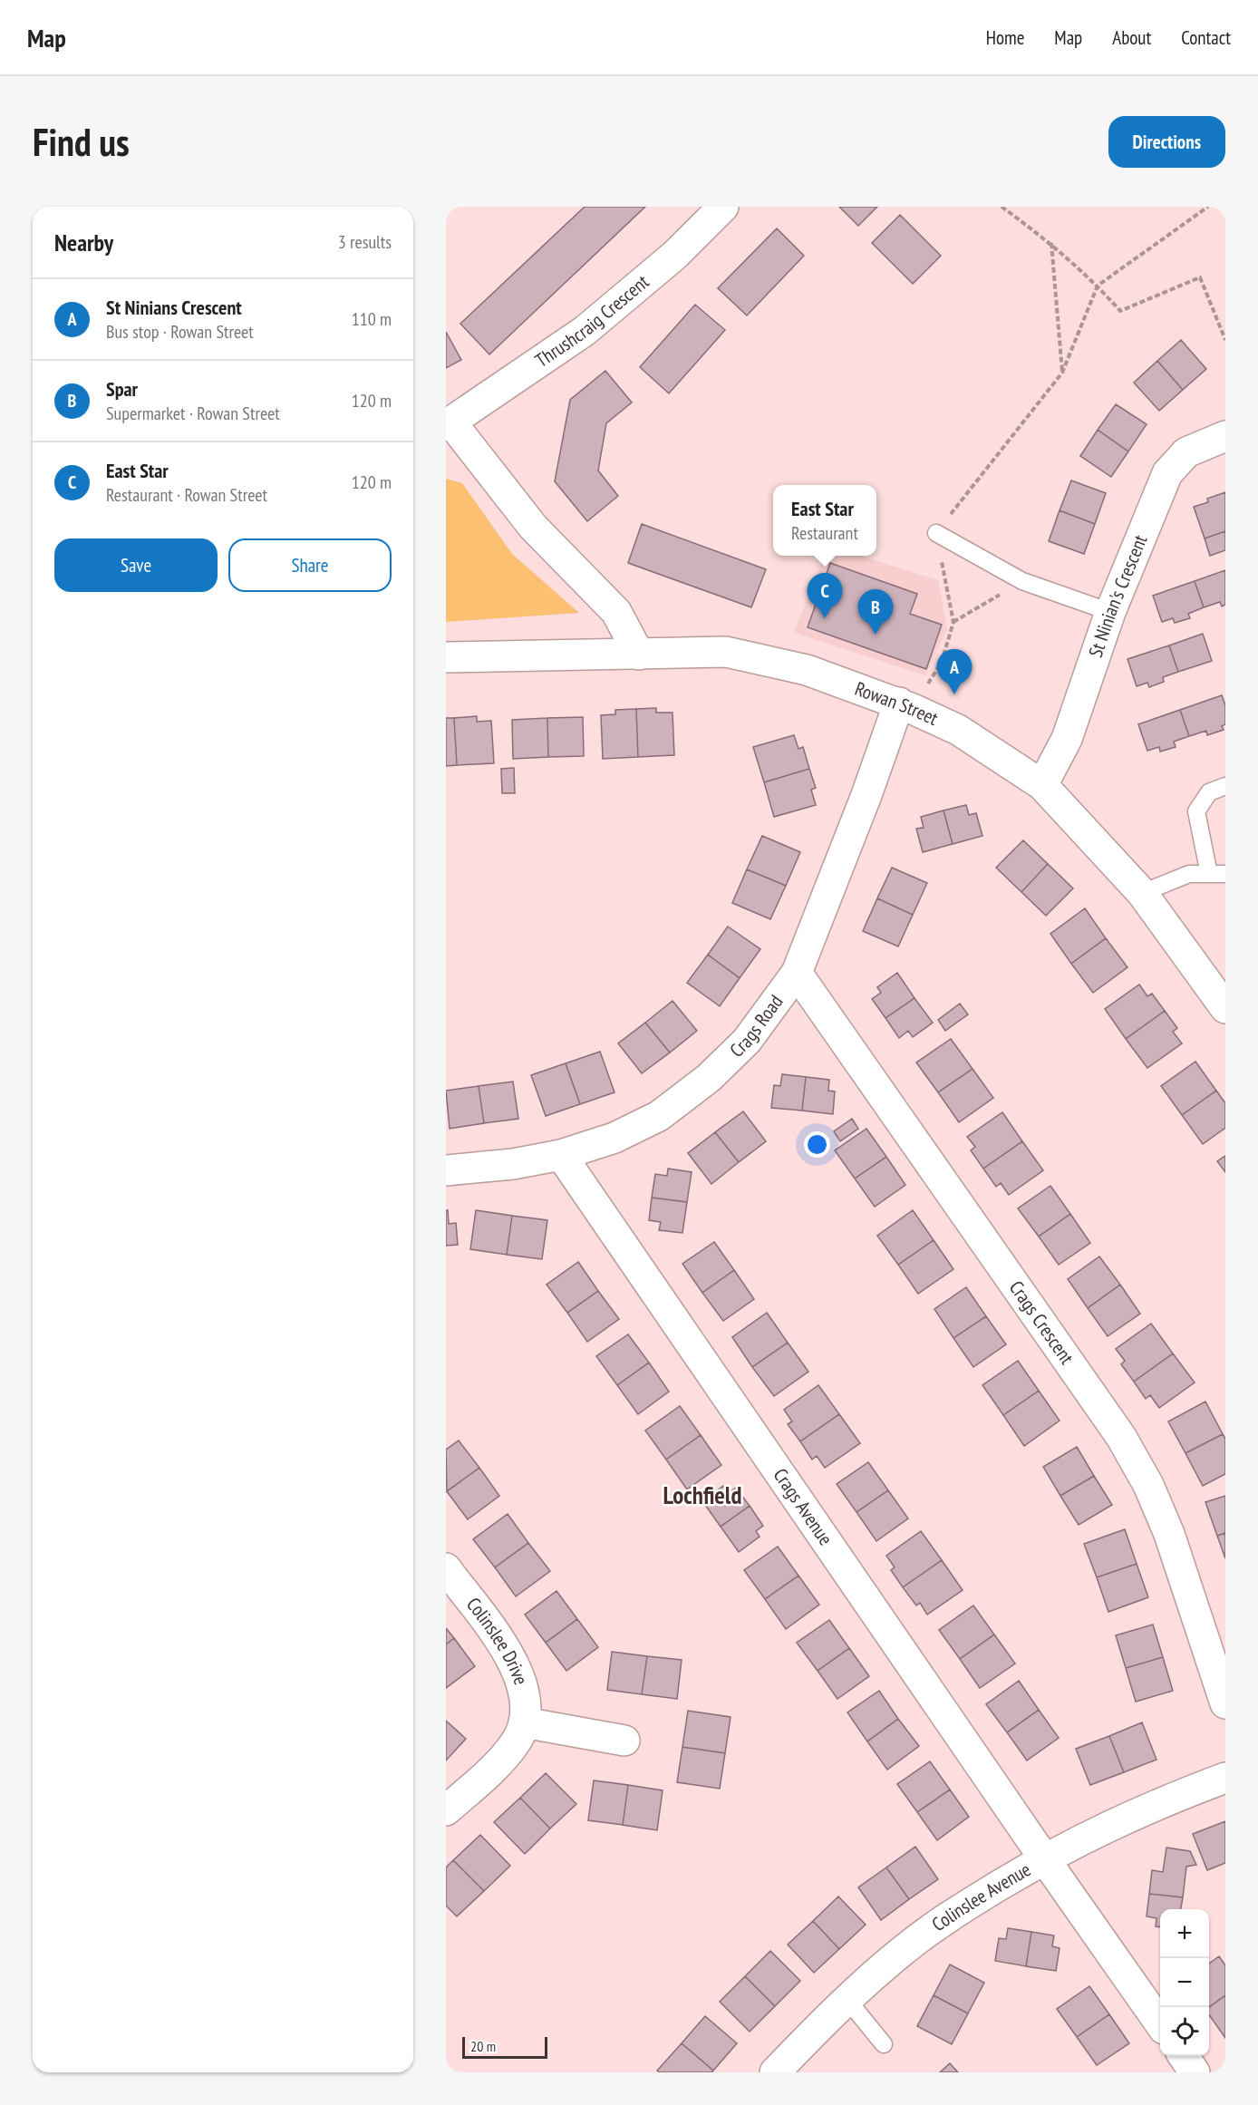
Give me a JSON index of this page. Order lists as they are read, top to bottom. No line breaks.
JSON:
{"streets":{"street":["Thrushcraig Crescent","St Ninian's Crescent","Rowan Street","Crags Road","Crags Crescent","Crags Avenue","Colinslee Drive","Colinslee Avenue"]},"crossings":[["Thrushcraig Crescent","Rowan Street"],["St Ninian's Crescent","Rowan Street"],["Rowan Street","Crags Road"],["Crags Road","Crags Crescent"],["Crags Road","Crags Avenue"],["Crags Avenue","Colinslee Avenue"]],"districts":["Lochfield"],"scale_bar":"20 m","page":{"header":"Map","nav":["Home","Map","About","Contact"],"buttons":["Directions",["Save","Share"]],"title":"Find us","heading":["Nearby","3 results"],"list":[{"mark":"A","name":"St Ninians Crescent","note":"Bus stop · Rowan Street","value":"110 m"},{"mark":"B","name":"Spar","note":"Supermarket · Rowan Street","value":"120 m"},{"mark":"C","name":"East Star","note":"Restaurant · Rowan Street","value":"120 m"}],"popup":["East Star","Restaurant"],"pins":["C","B","A"],"map_buttons":["+","−"],"scale":"20 m"}}
